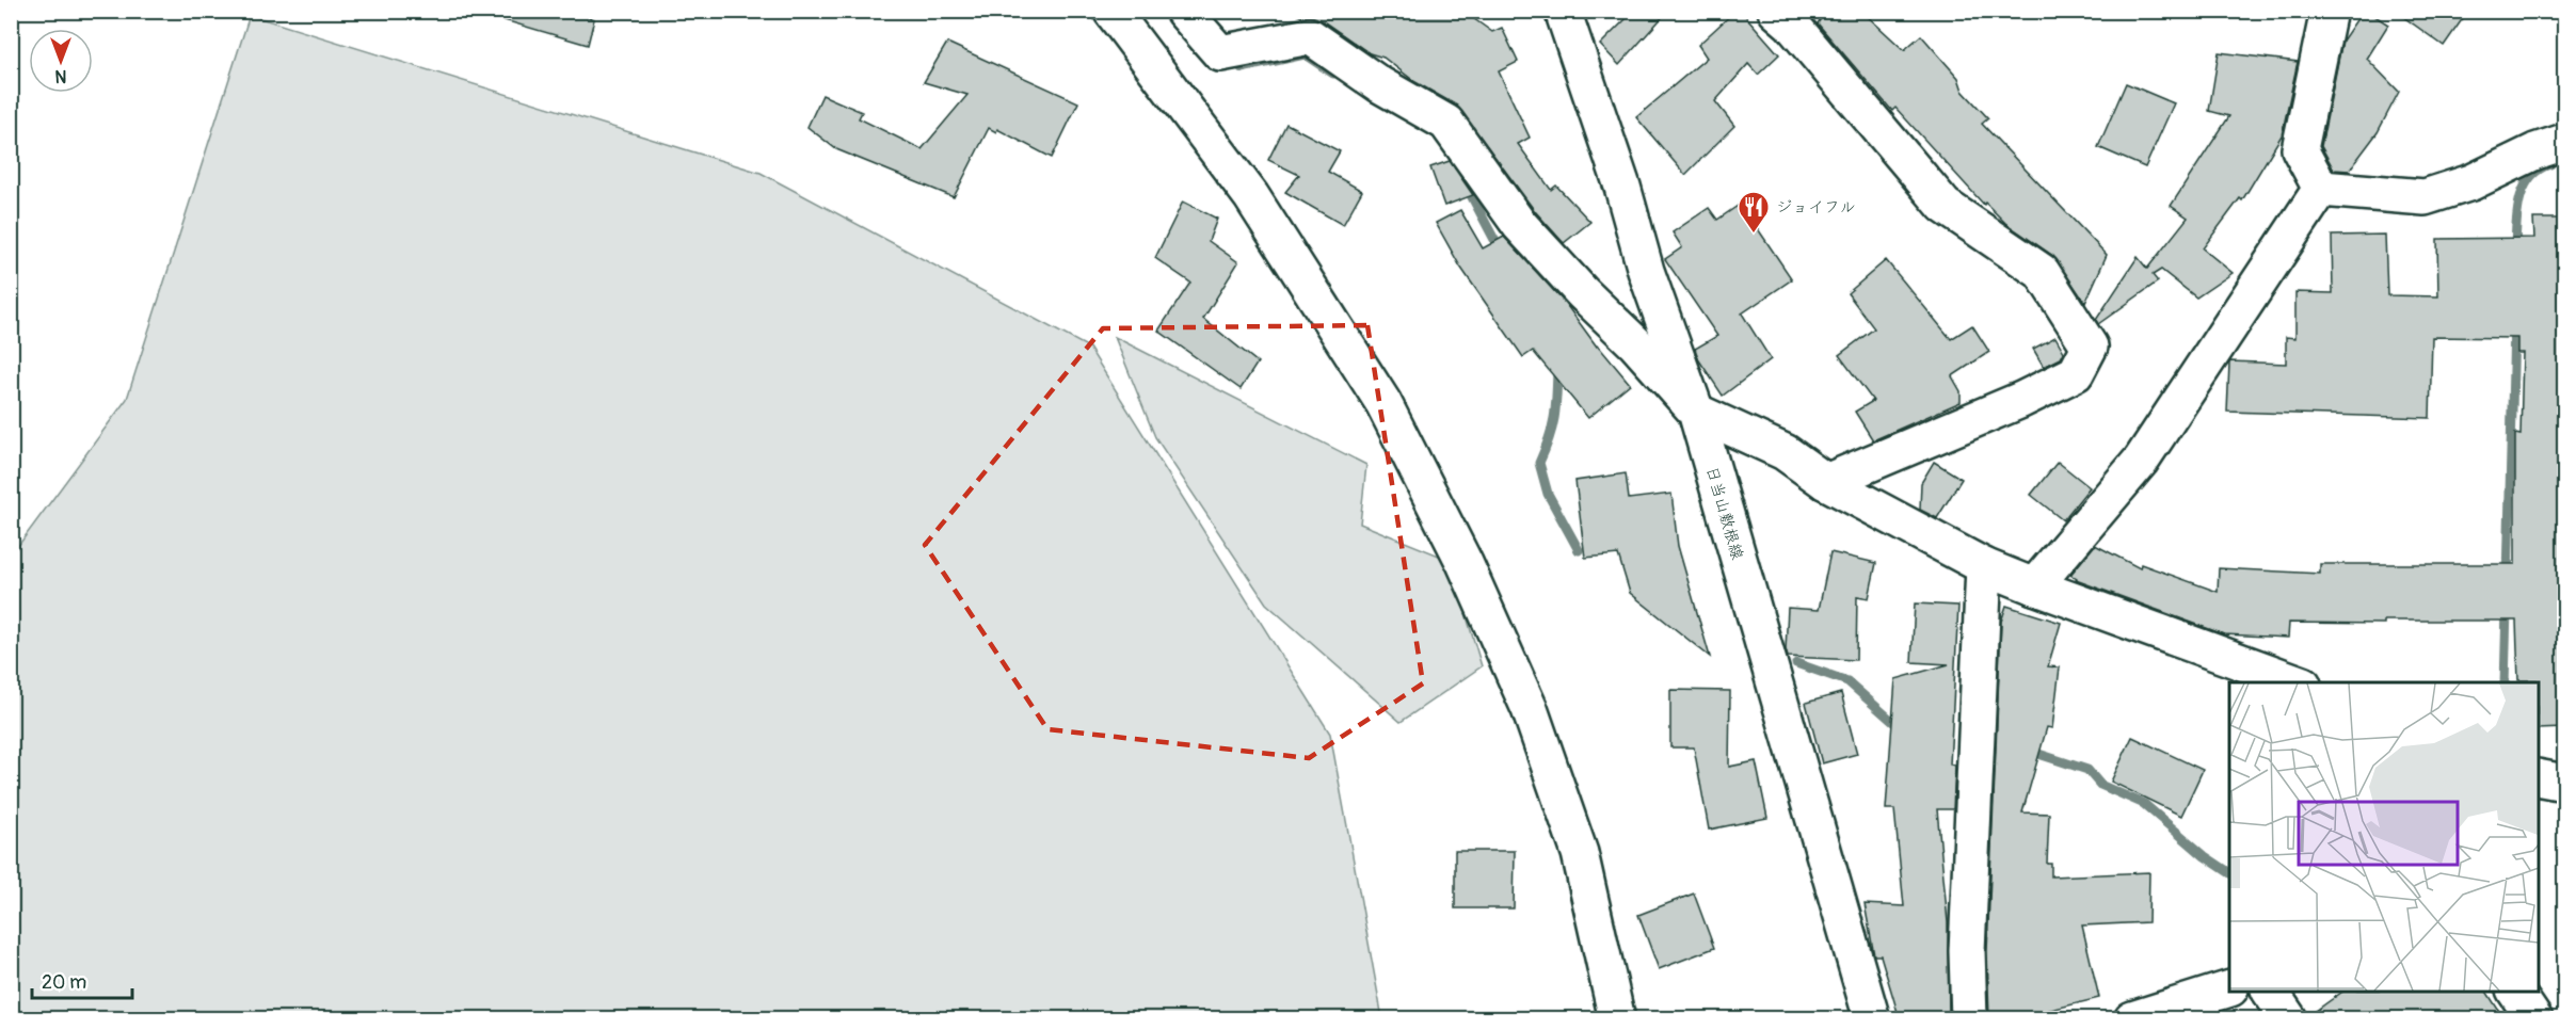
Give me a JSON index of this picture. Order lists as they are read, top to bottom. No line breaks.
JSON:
{"streets":{"street":["日当山敷根線"]},"places":{"restaurant":["ジョイフル"]},"scale_bar":"20 m","north":"bottom"}
